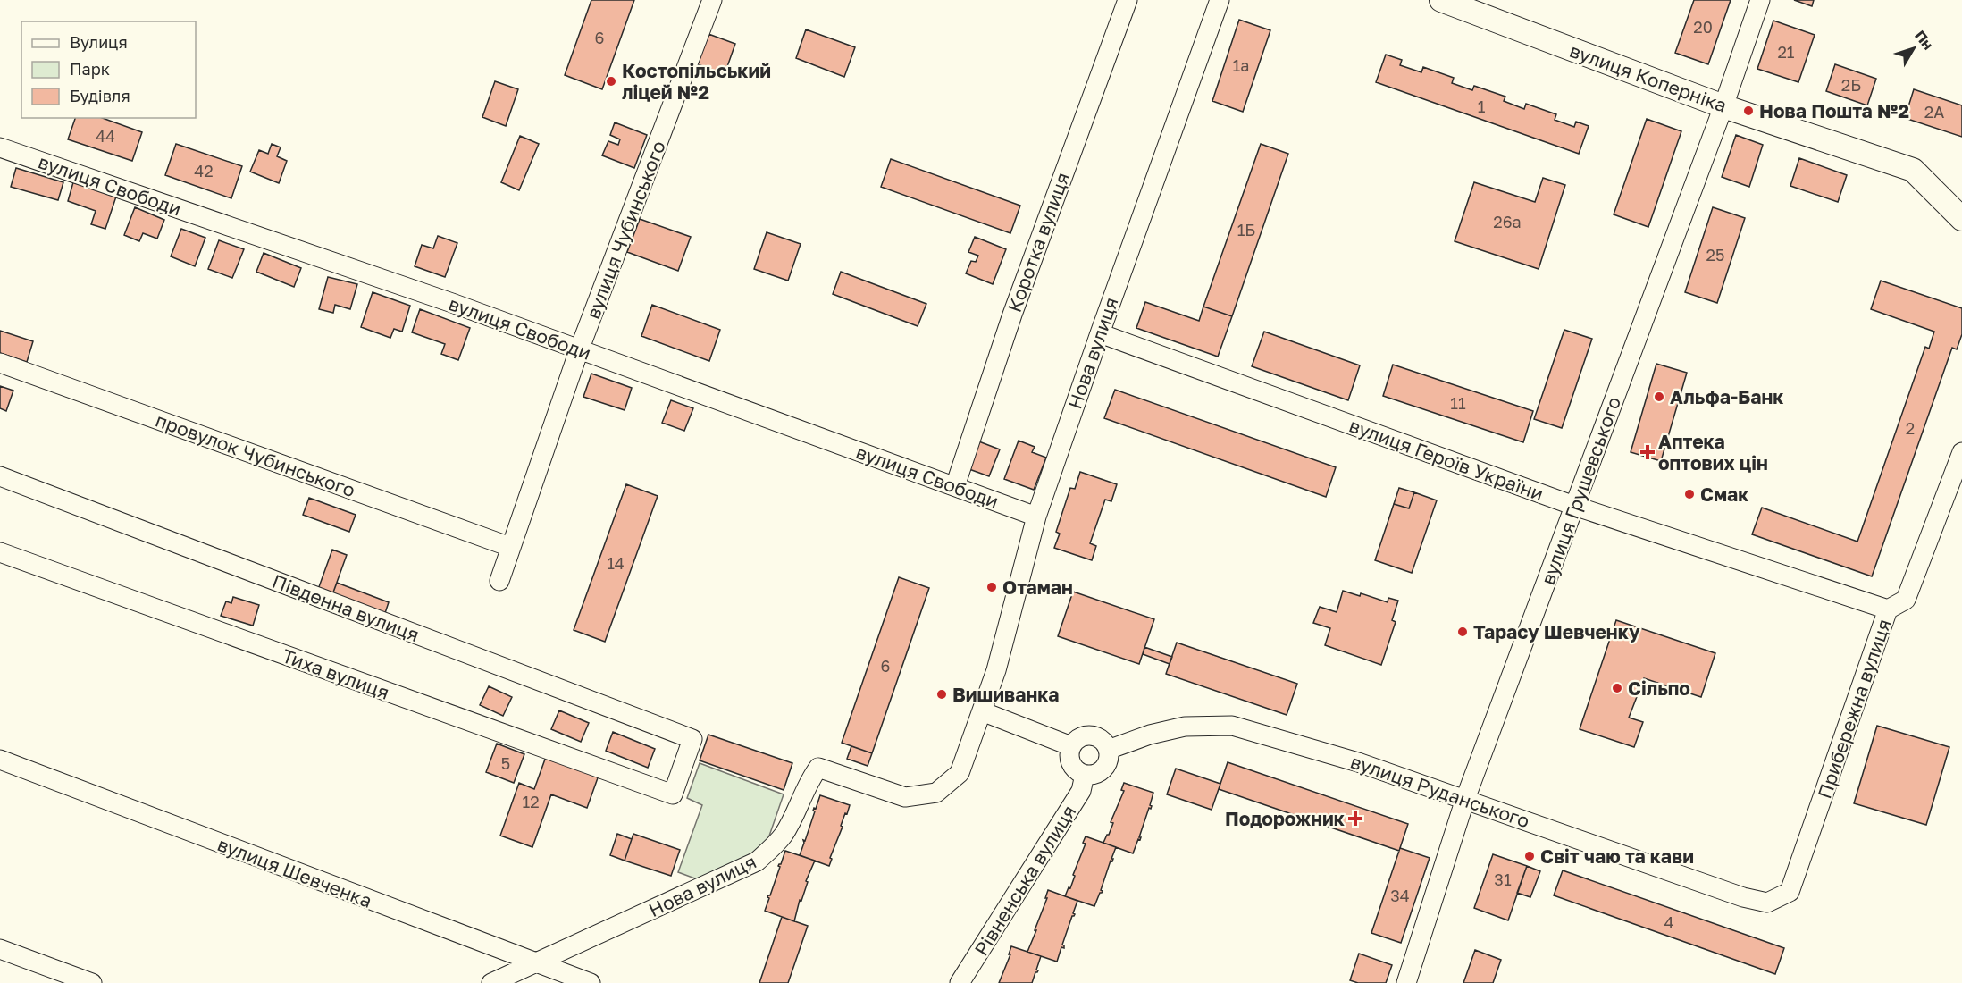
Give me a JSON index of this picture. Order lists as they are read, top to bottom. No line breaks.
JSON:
{"streets":{"main road":["вулиця Коперніка"],"street":["вулиця Свободи","вулиця Чубинського","Коротка вулиця","Нова вулиця","провулок Чубинського","вулиця Героїв України","вулиця Грушевського","Південна вулиця","Тиха вулиця","Прибережна вулиця","вулиця Руданського","вулиця Шевченка","Рівненська вулиця"]},"crossings":[["вулиця Коперніка","вулиця Грушевського"],["вулиця Свободи","вулиця Чубинського"],["вулиця Свободи","Коротка вулиця"],["вулиця Свободи","Нова вулиця"],["вулиця Чубинського","провулок Чубинського"],["Нова вулиця","вулиця Героїв України"],["Нова вулиця","вулиця Шевченка"],["вулиця Героїв України","вулиця Грушевського"],["вулиця Героїв України","Прибережна вулиця"],["вулиця Грушевського","вулиця Руданського"],["Південна вулиця","Тиха вулиця"],["Прибережна вулиця","вулиця Руданського"],["вулиця Руданського","Рівненська вулиця"]],"places":{"other":["Костопільський ліцей №2","Нова Пошта №2","Альфа-Банк","Смак","Отаман","Тарасу Шевченку","Сільпо","Вишиванка","Світ чаю та кави"],"health":["Аптека оптових цін","Подорожник"]},"house_numbers":["20","6","21","1а","2Б","1","2А","44","42","26а","1Б","25","11","2","14","6","5","12","31","34","4"],"legend":["Вулиця","Парк","Будівля"],"north":"top right"}
